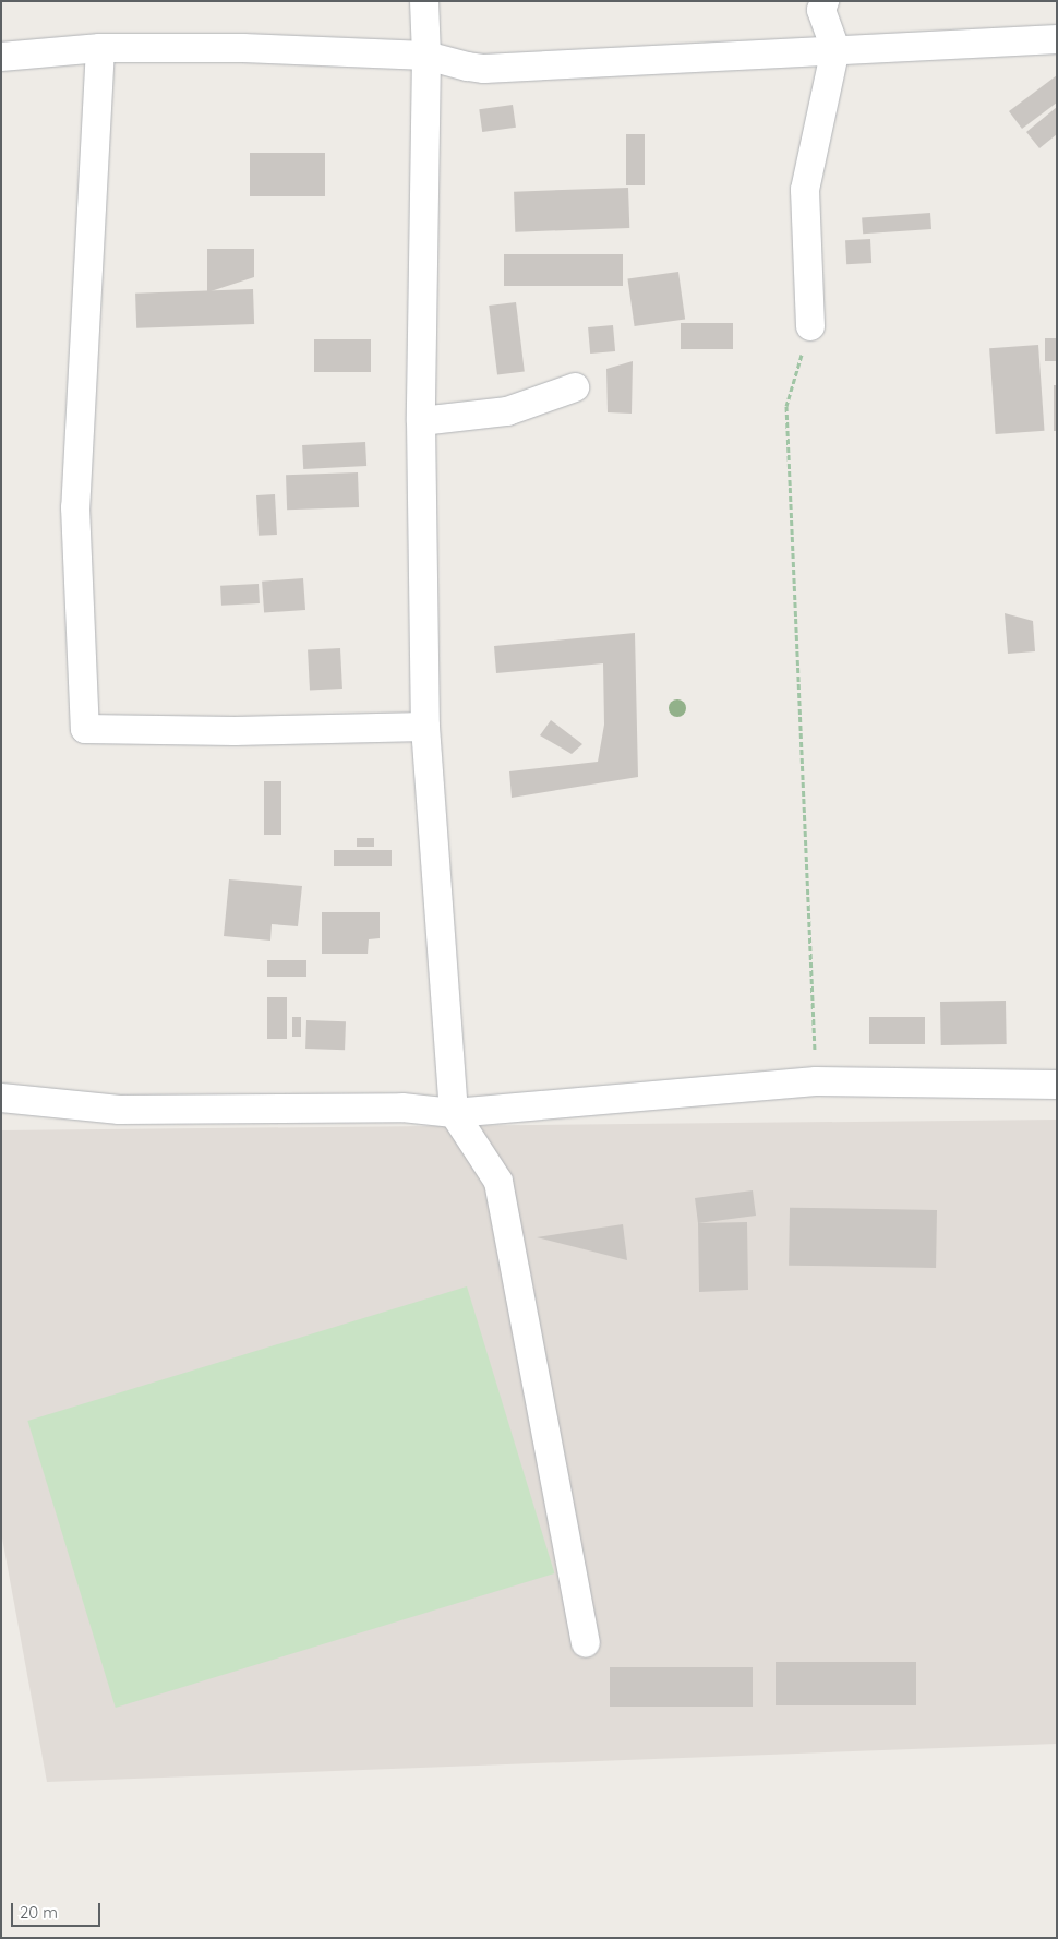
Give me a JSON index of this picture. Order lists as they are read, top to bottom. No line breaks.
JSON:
{"scale_bar":"20 m"}
